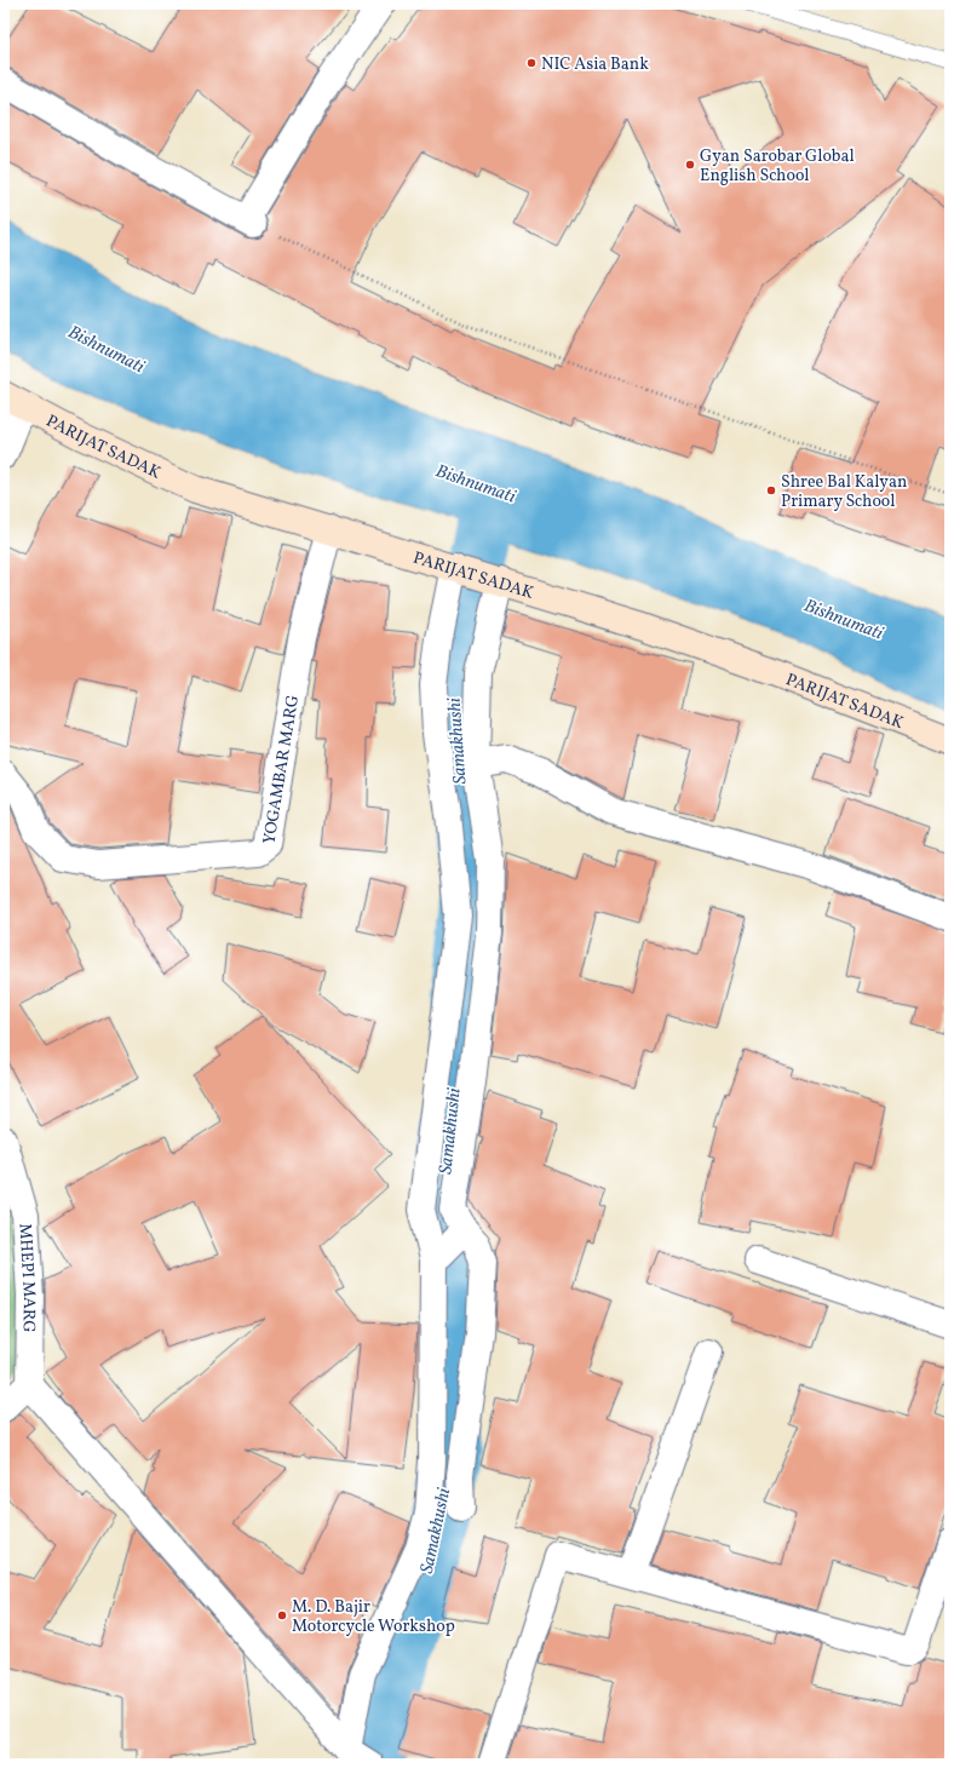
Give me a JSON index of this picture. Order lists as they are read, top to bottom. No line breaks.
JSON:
{"streets":{"street":["PARIJAT SADAK","YOGAMBAR MARG","MHEPI MARG"]},"crossings":[["PARIJAT SADAK","YOGAMBAR MARG"]],"water":["Bishnumati","Samakhushi"],"places":["NIC Asia Bank","Gyan Sarobar Global English School","Shree Bal Kalyan Primary School","M. D. Bajir Motorcycle Workshop"]}
